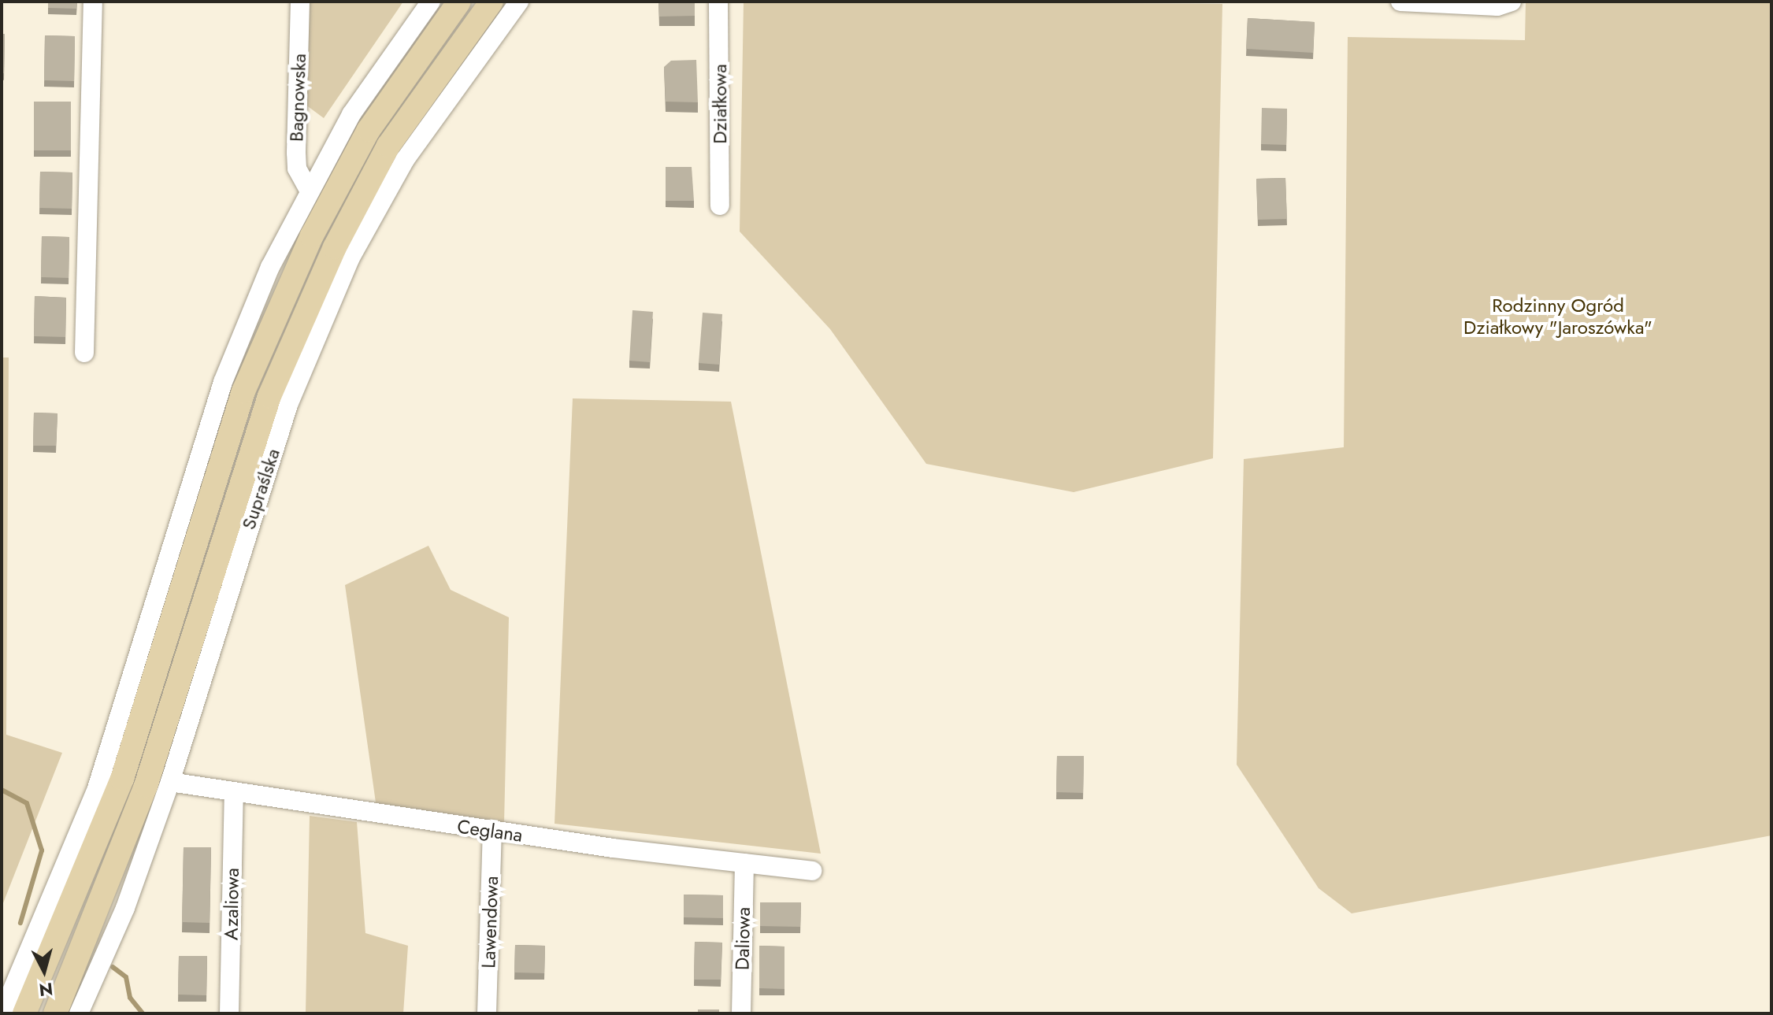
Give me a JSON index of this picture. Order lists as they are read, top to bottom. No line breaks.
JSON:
{"streets":{"street":["Bagnowska","Działkowa","Supraślska","Ceglana","Azaliowa","Lawendowa","Daliowa"]},"crossings":[["Supraślska","Ceglana"],["Ceglana","Azaliowa"],["Ceglana","Lawendowa"],["Ceglana","Daliowa"]],"parks":["Rodzinny Ogród Działkowy \"Jaroszówka\""],"north":"bottom"}
